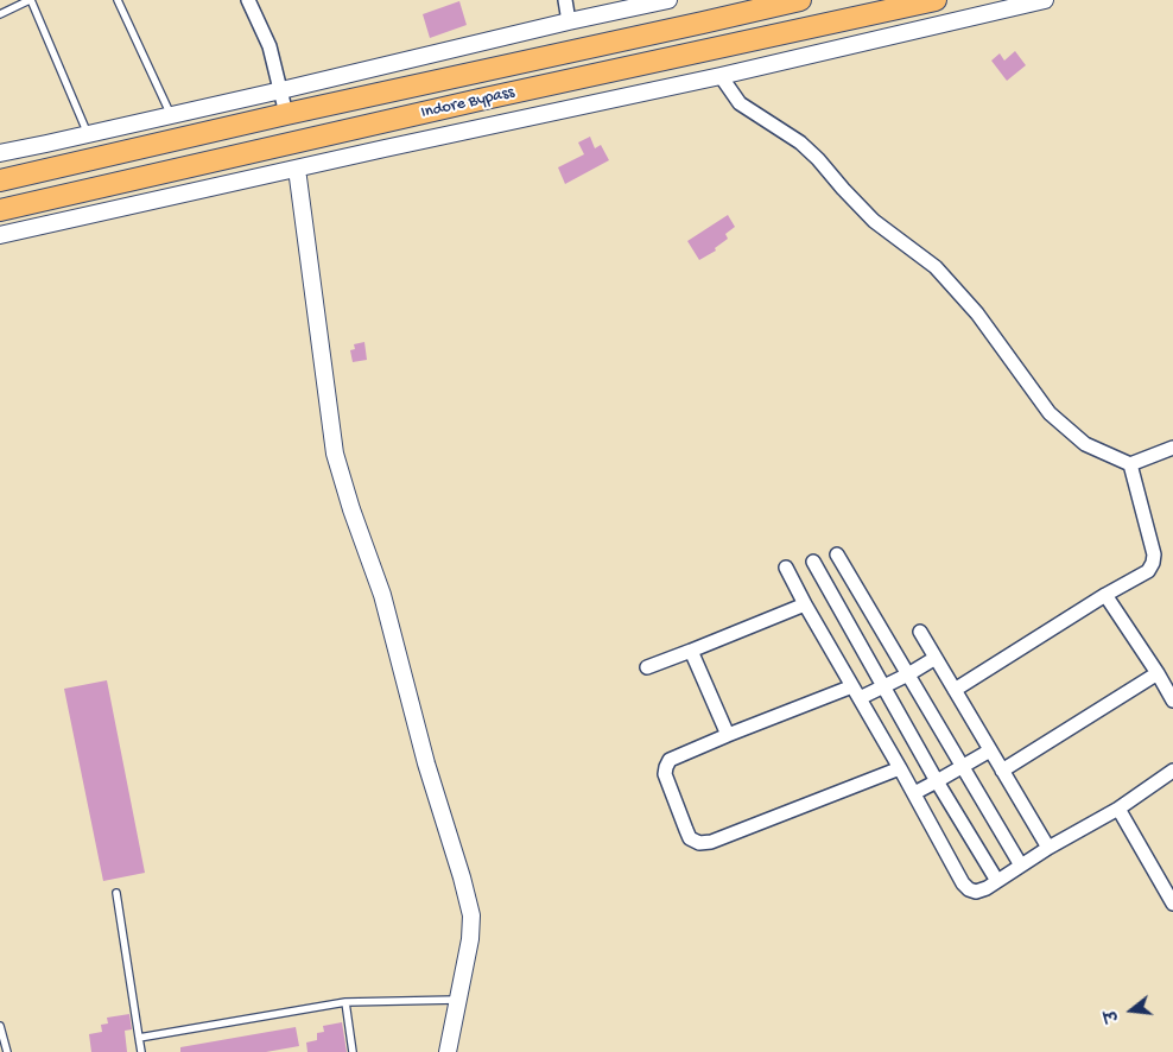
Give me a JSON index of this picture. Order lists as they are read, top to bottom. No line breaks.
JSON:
{"streets":{"highway":["Indore Bypass"]},"north":"left"}
